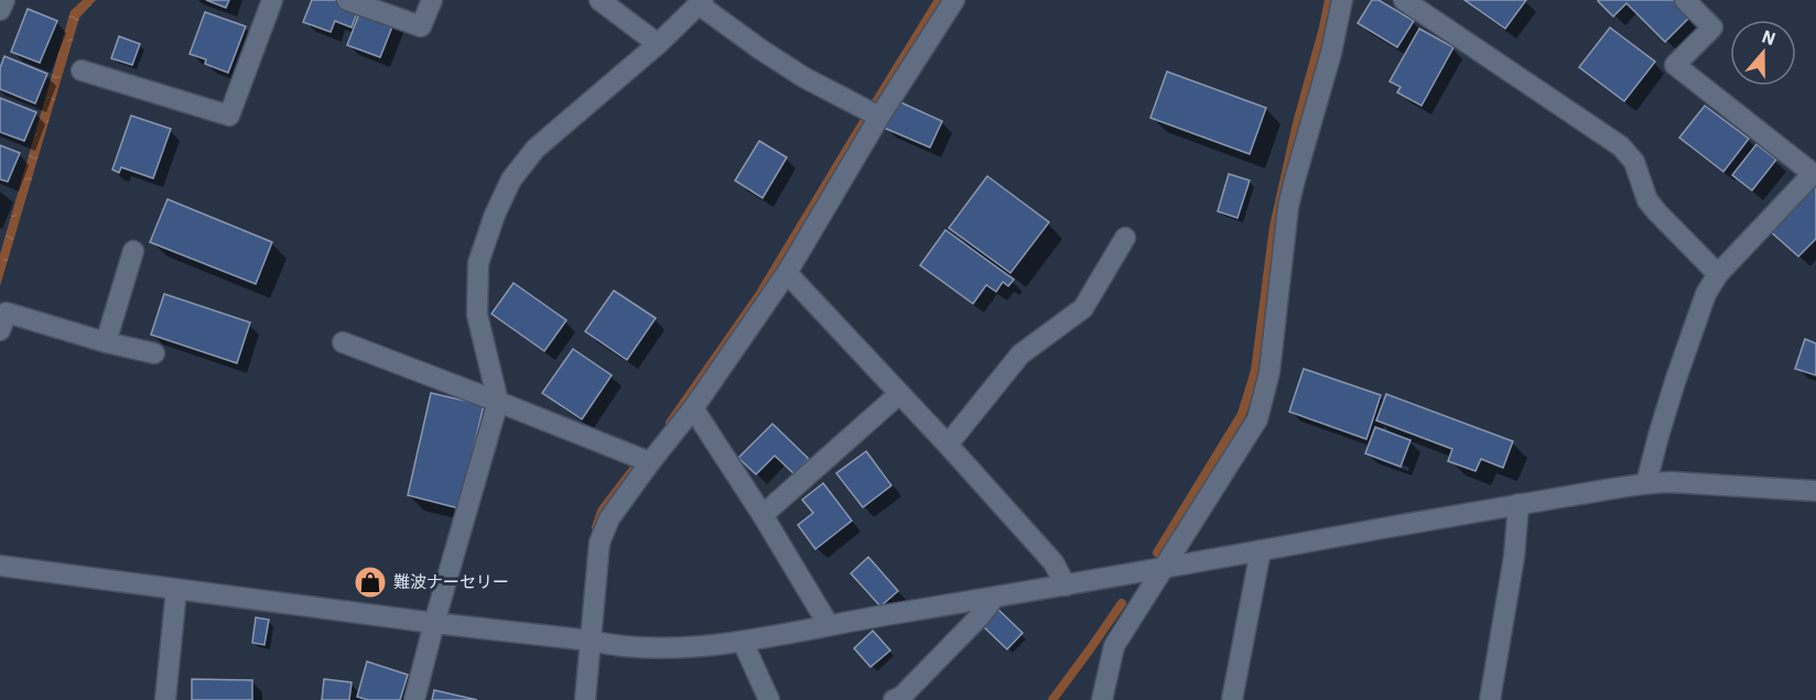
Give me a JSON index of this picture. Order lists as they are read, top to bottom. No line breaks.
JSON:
{"places":{"shop":["難波ナーセリー"]},"north":"top"}
